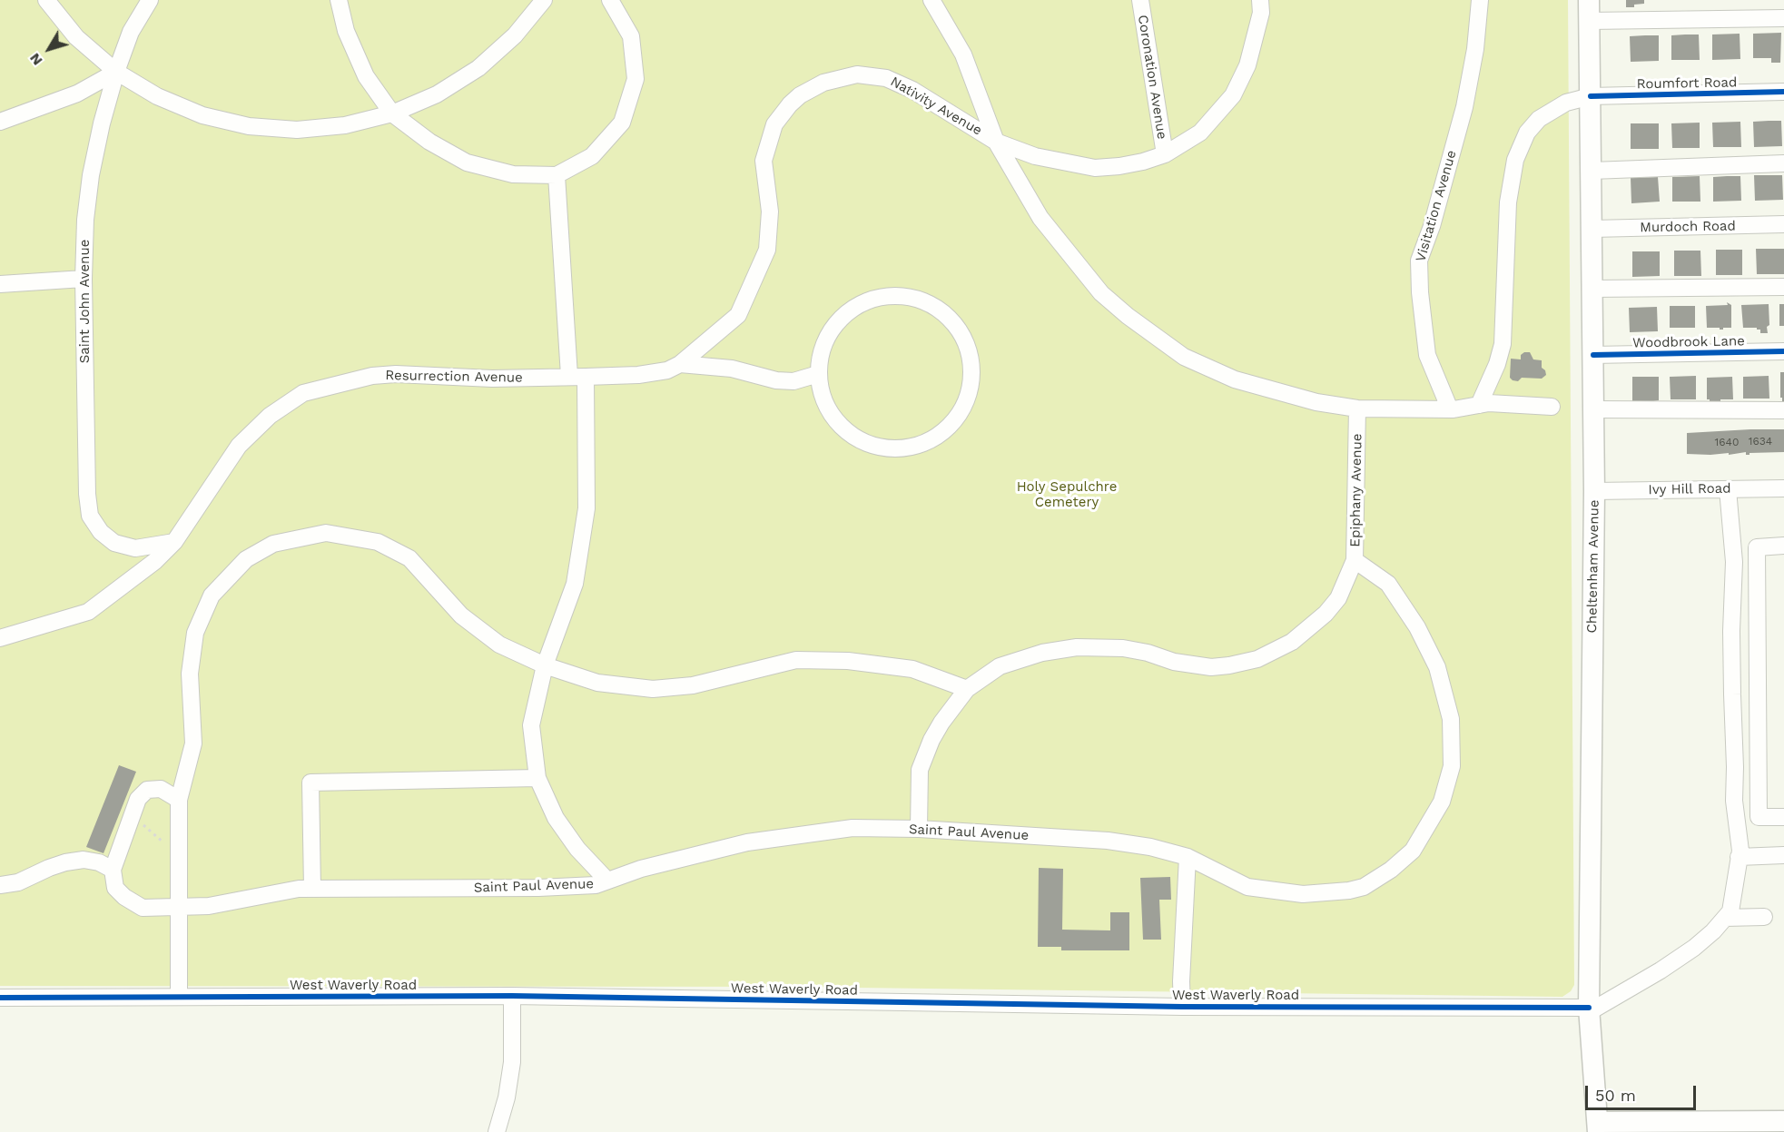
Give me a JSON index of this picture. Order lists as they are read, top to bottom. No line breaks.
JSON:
{"streets":{"main road":["Cheltenham Avenue"],"street":["Coronation Avenue","Roumfort Road","Nativity Avenue","Visitation Avenue","Murdoch Road","Saint John Avenue","Woodbrook Lane","Resurrection Avenue","Ivy Hill Road","Epiphany Avenue","Saint Paul Avenue","West Waverly Road"]},"crossings":[["Roumfort Road","Cheltenham Avenue"],["Nativity Avenue","Resurrection Avenue"],["Murdoch Road","Cheltenham Avenue"],["Saint John Avenue","Resurrection Avenue"],["Woodbrook Lane","Cheltenham Avenue"],["Ivy Hill Road","Cheltenham Avenue"],["Epiphany Avenue","Saint Paul Avenue"],["Cheltenham Avenue","West Waverly Road"]],"parks":["Holy Sepulchre Cemetery"],"house_numbers":["1634","1640"],"scale_bar":"50 m","north":"bottom left"}
